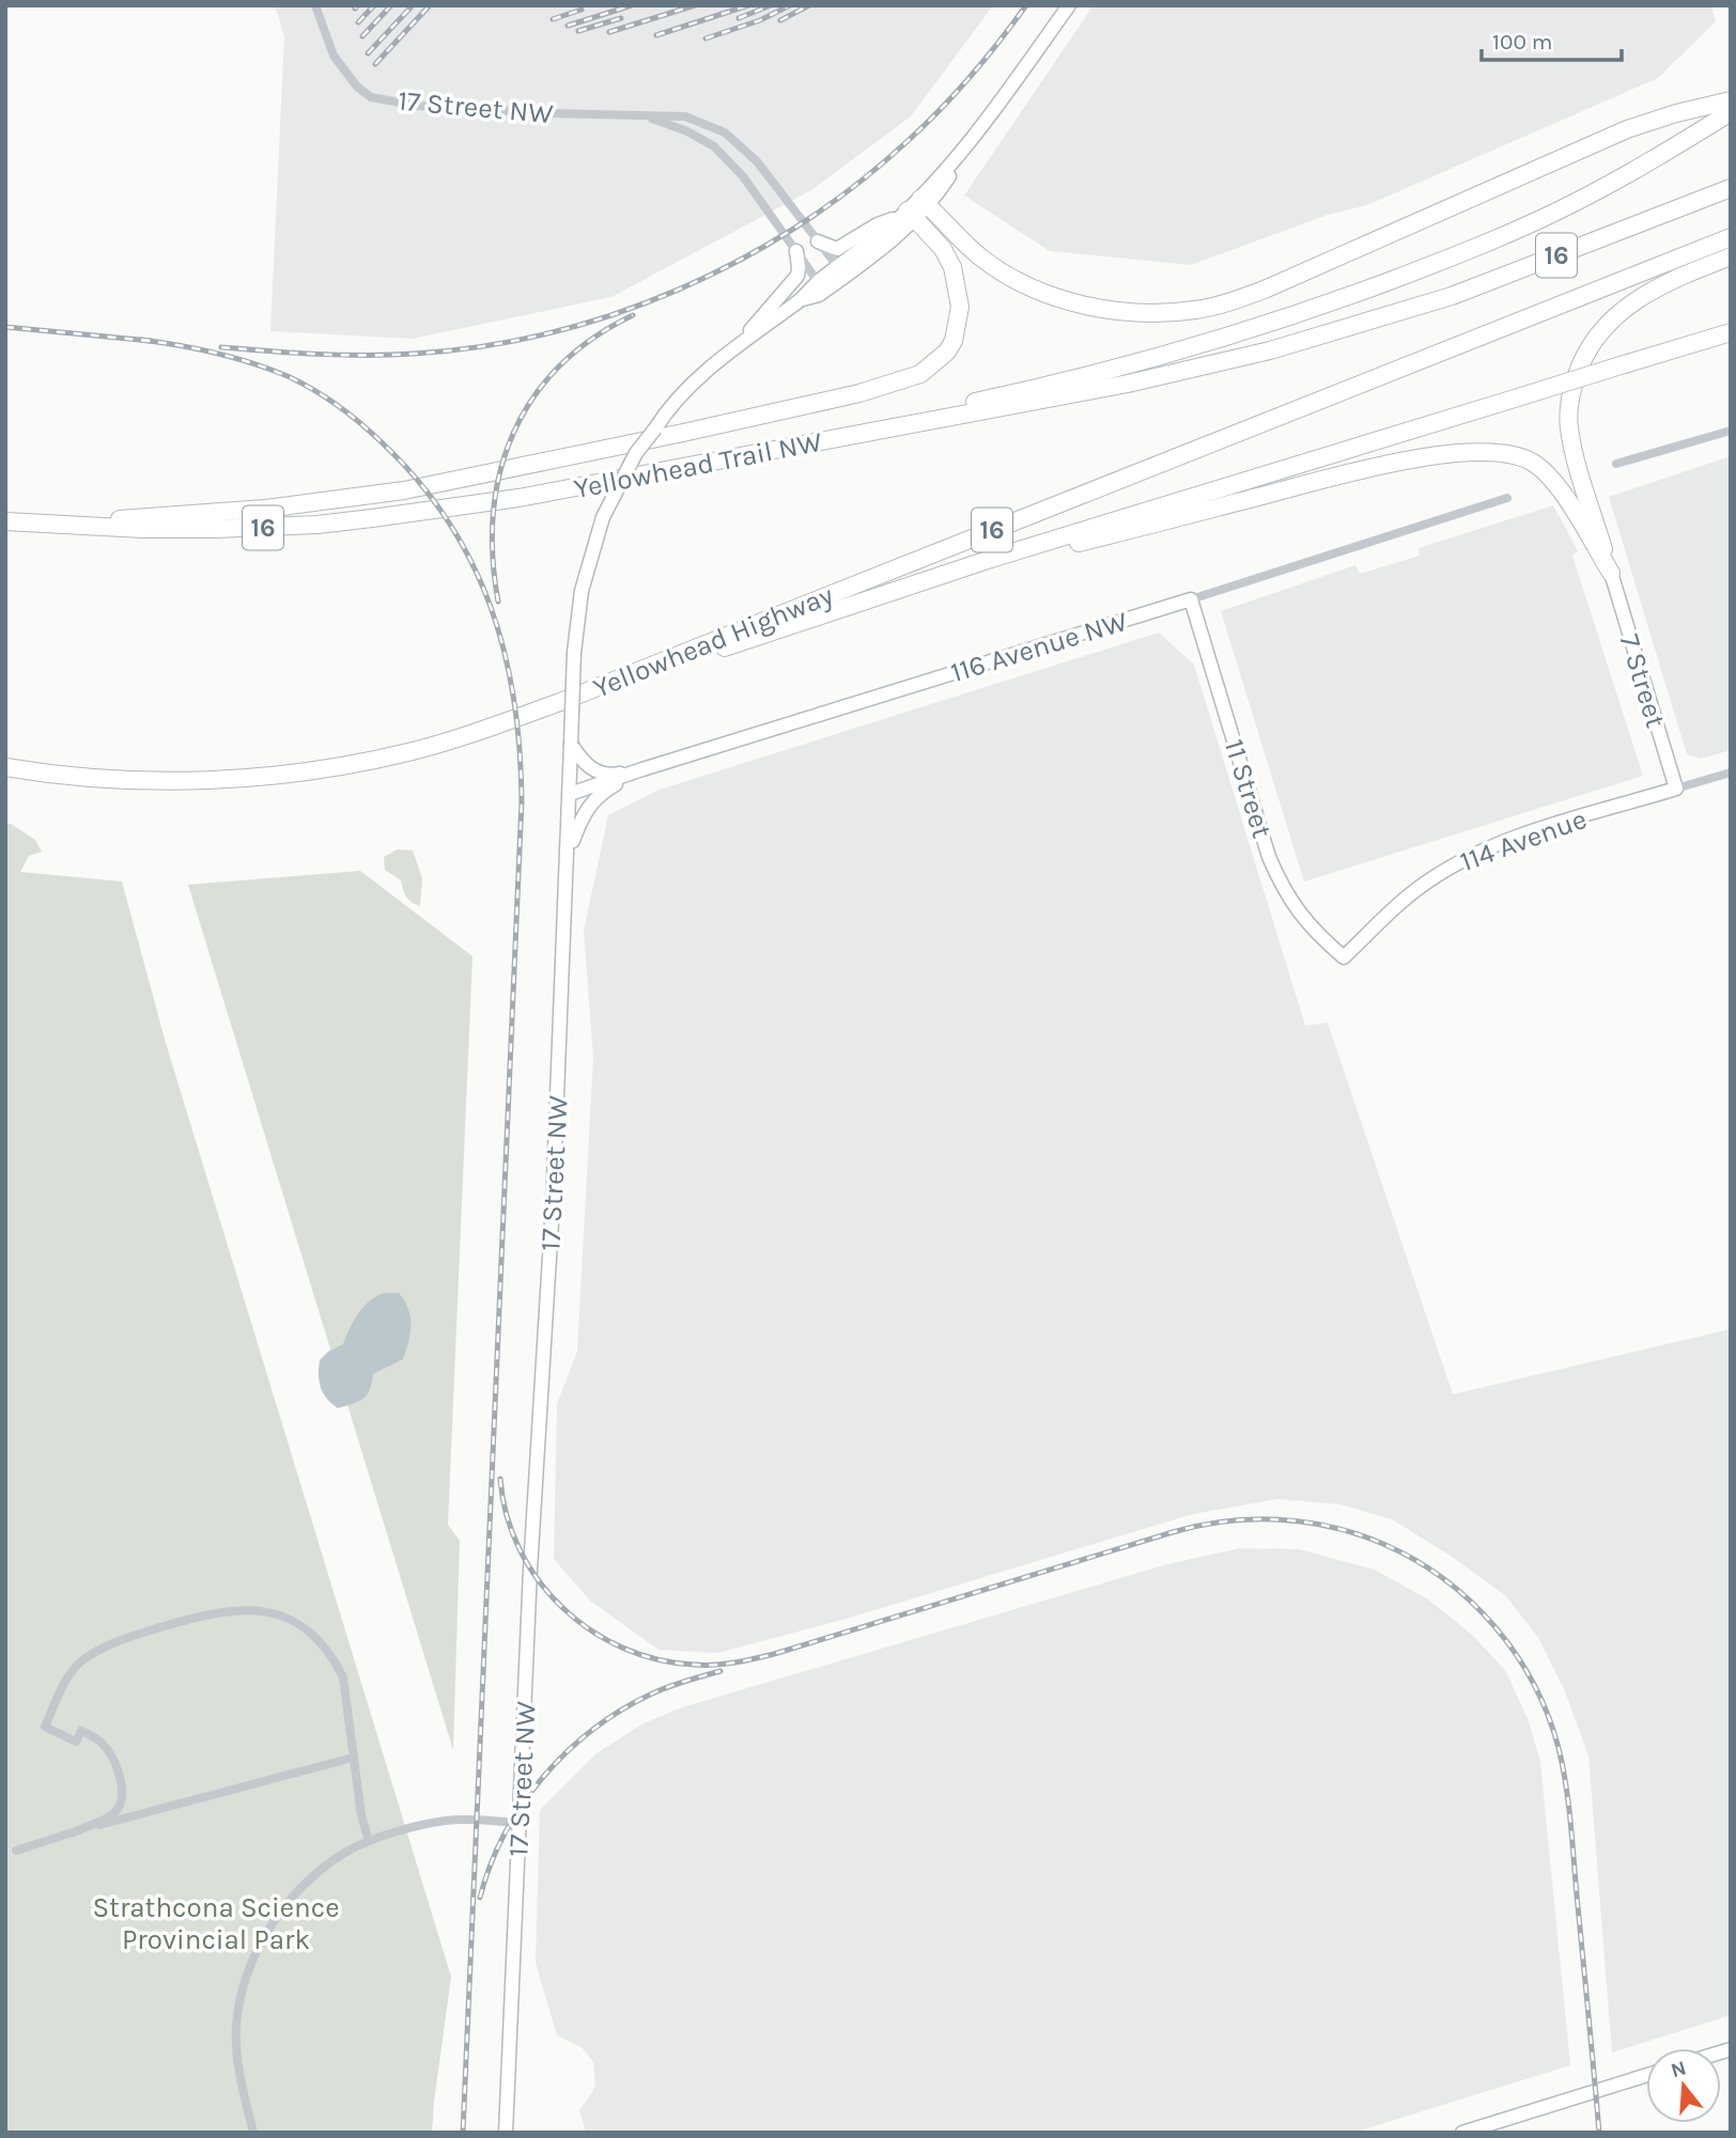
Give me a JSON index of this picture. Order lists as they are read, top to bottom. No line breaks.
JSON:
{"streets":{"highway":["16","Yellowhead Trail NW","Yellowhead Highway"],"main road":["17 Street NW","116 Avenue NW","7 Street","11 Street","114 Avenue"]},"crossings":[["17 Street NW","116 Avenue NW"],["116 Avenue NW","11 Street"],["7 Street","114 Avenue"],["11 Street","114 Avenue"]],"parks":["Strathcona Science Provincial Park"],"scale_bar":"100 m","north":"top"}
